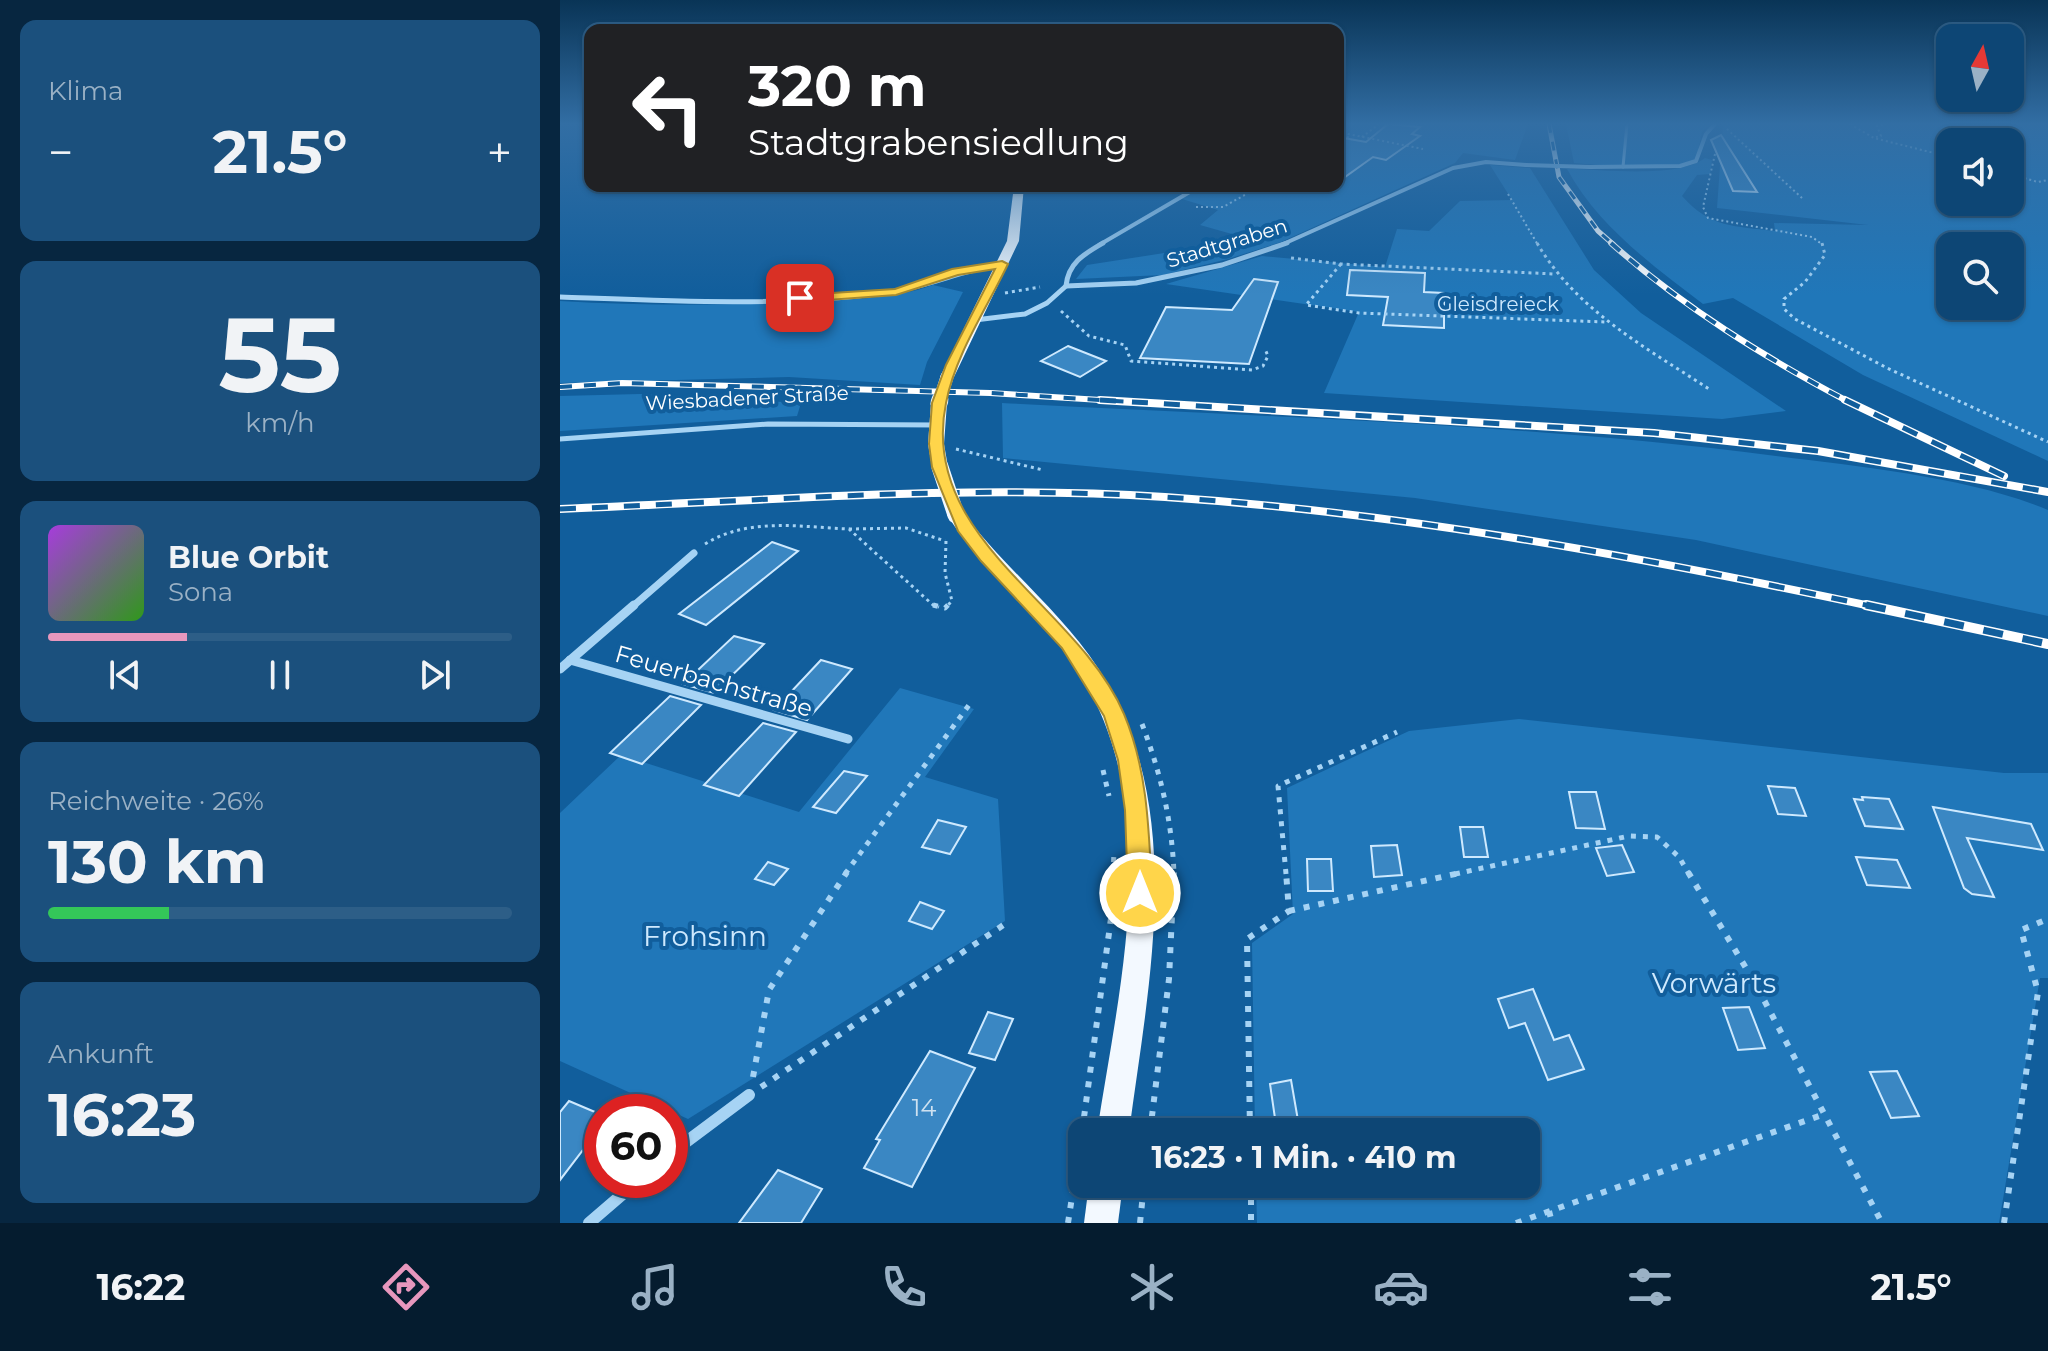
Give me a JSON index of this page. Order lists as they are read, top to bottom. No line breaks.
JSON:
{"streets":{"street":["Stadtgraben","Feuerbachstraße"],"lane":["Wiesbadener Straße"]},"parks":["Gleisdreieck","Frohsinn","Vorwärts"],"house_numbers":["14"],"north":"top","page":{"tile":["Klima",["55","km/h"],["Reichweite · 26%","130 km"],["Ankunft","16:23"]],"turn":["320 m","Stadtgrabensiedlung"],"heat":["−","21.5°","+"],"song":["Blue Orbit","Sona"],"limit":"60","trip":"16:23 · 1 Min. · 410 m","tabs":["16:22","21.5°"]}}
